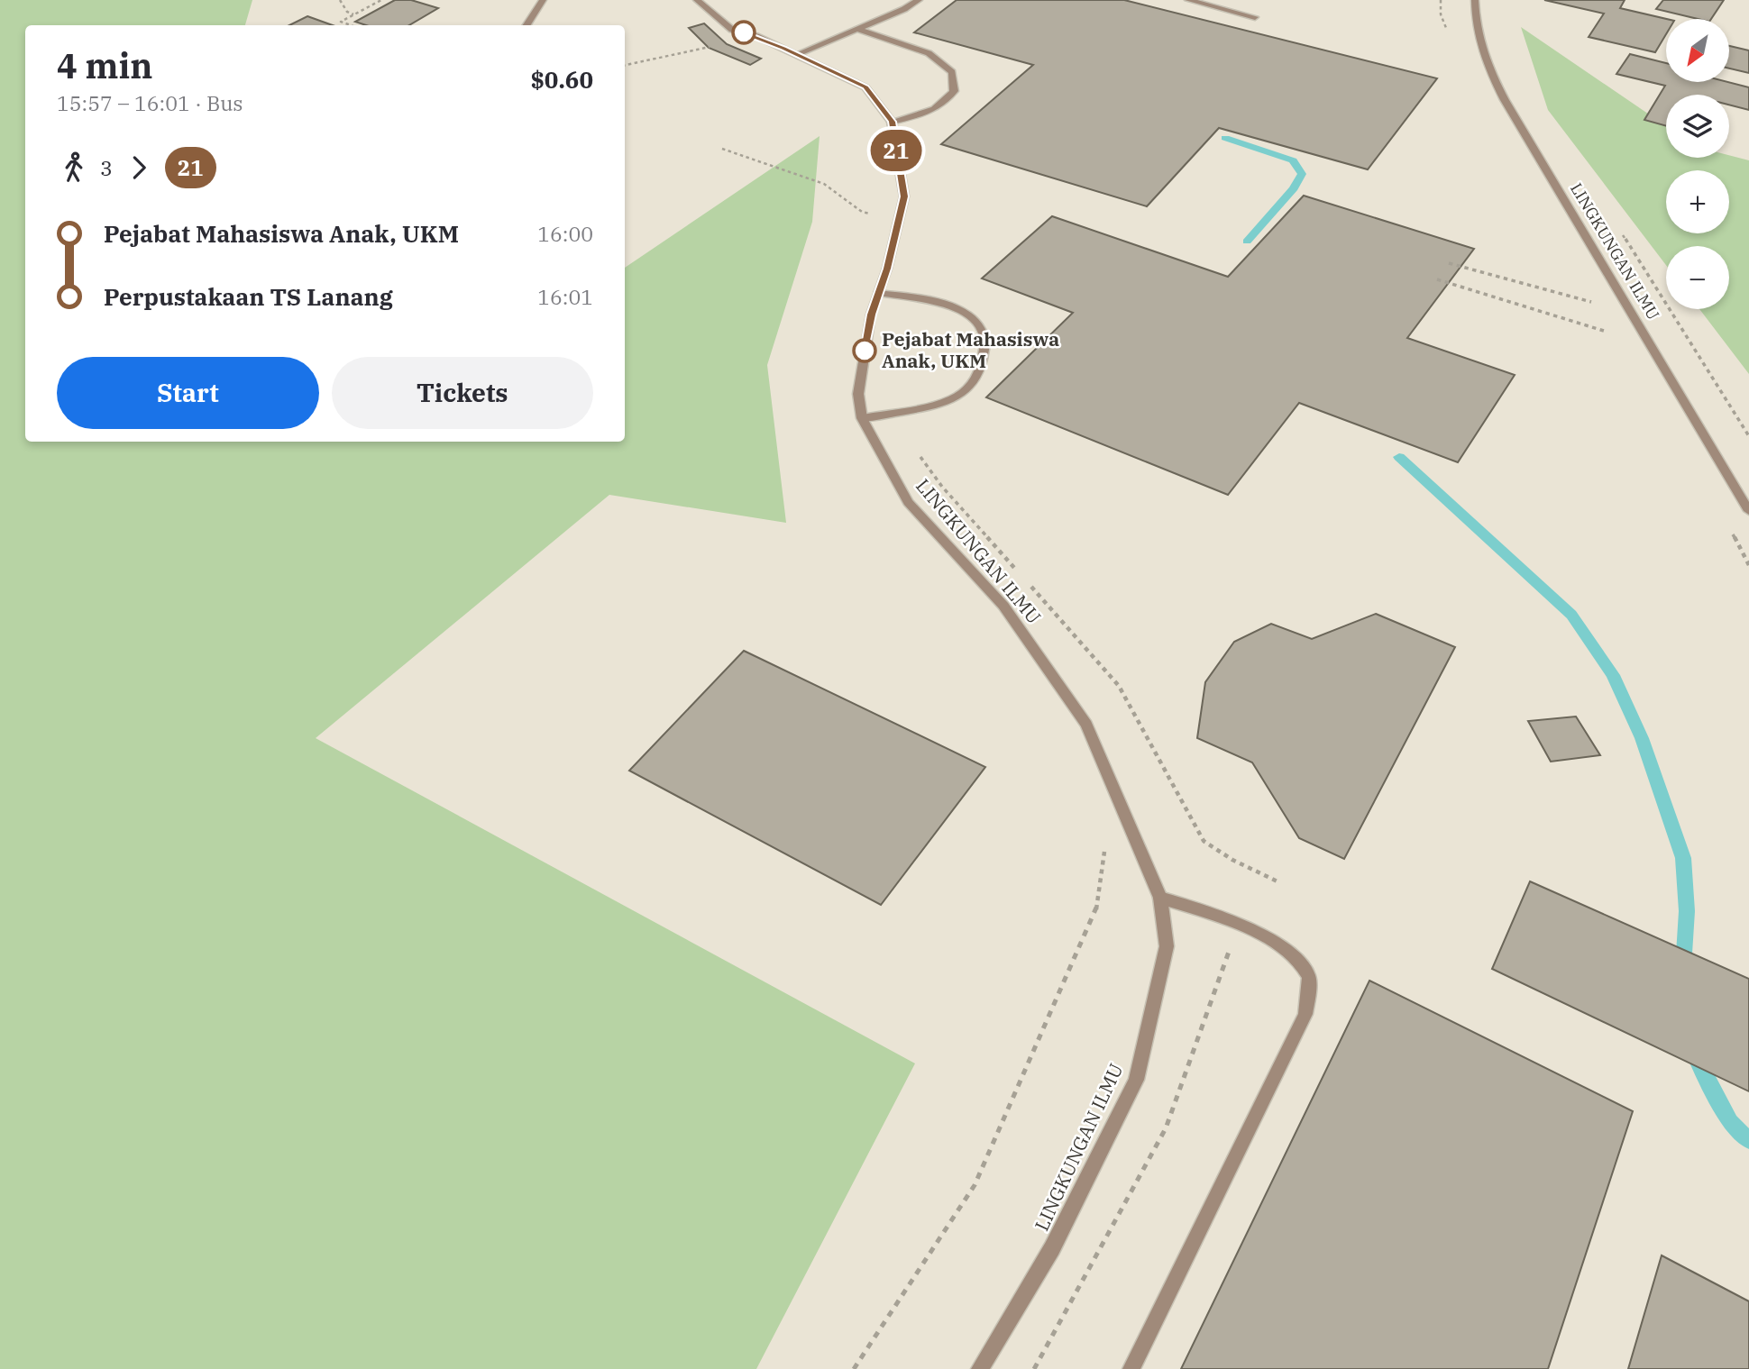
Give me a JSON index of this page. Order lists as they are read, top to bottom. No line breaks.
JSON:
{"streets":{"street":["LINGKUNGAN ILMU"]},"places":["Pejabat Mahasiswa Anak, UKM"],"lines":["bus line 21"],"north":"bottom left","page":{"on_map":"21","map_buttons":["+","−"],"heading":["4 min","15:57 – 16:01 · Bus","$0.60"],"legs":["3","21"],"list":[{"name":"Pejabat Mahasiswa Anak, UKM","value":"16:00"},{"name":"Perpustakaan TS Lanang","value":"16:01"}],"buttons":["Start","Tickets"]}}
